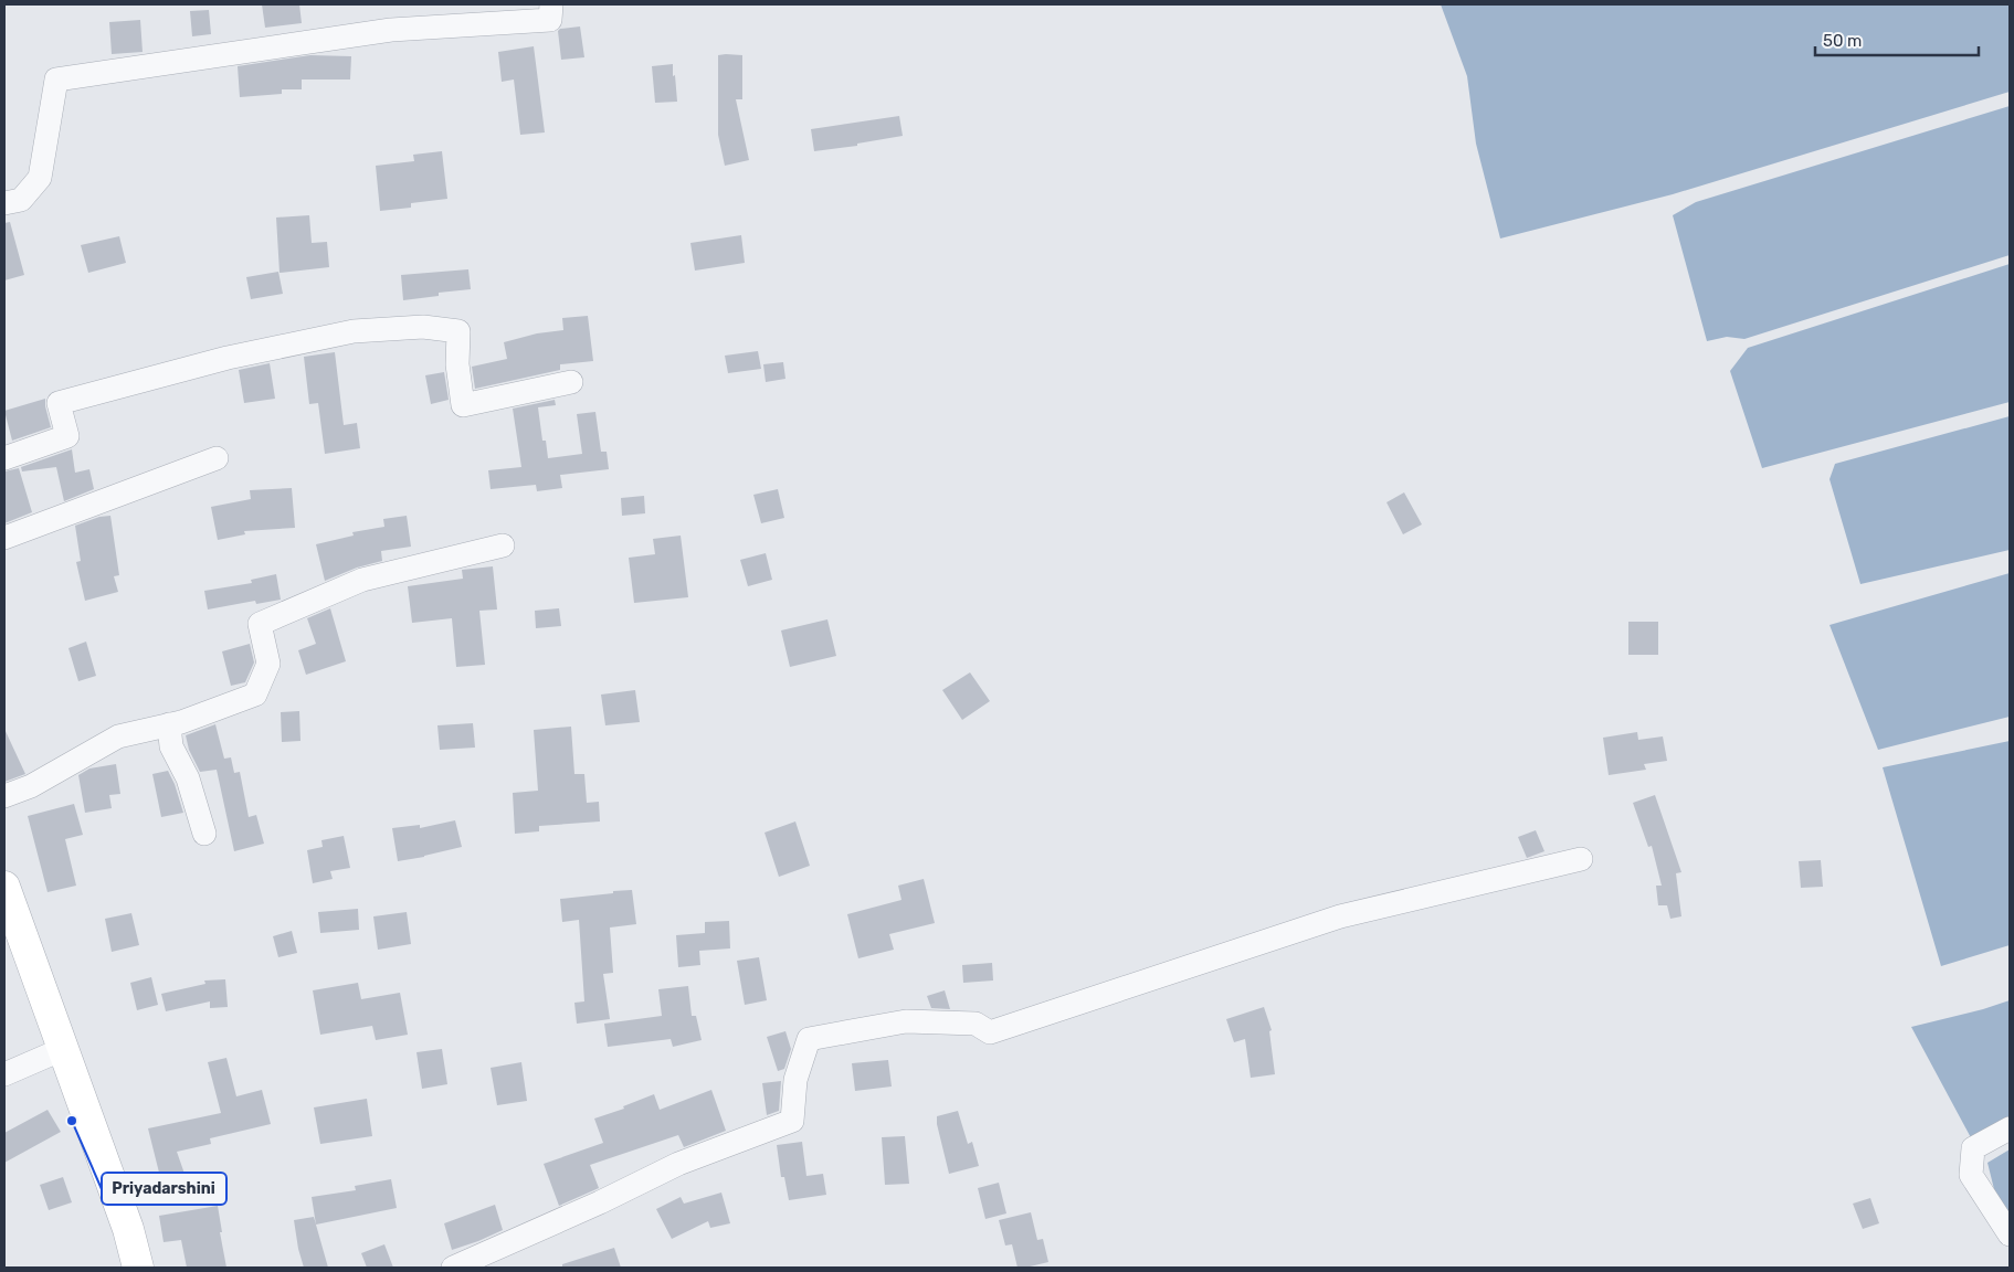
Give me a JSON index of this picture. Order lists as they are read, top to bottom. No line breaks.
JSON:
{"places":["Priyadarshini"],"scale_bar":"50 m"}
